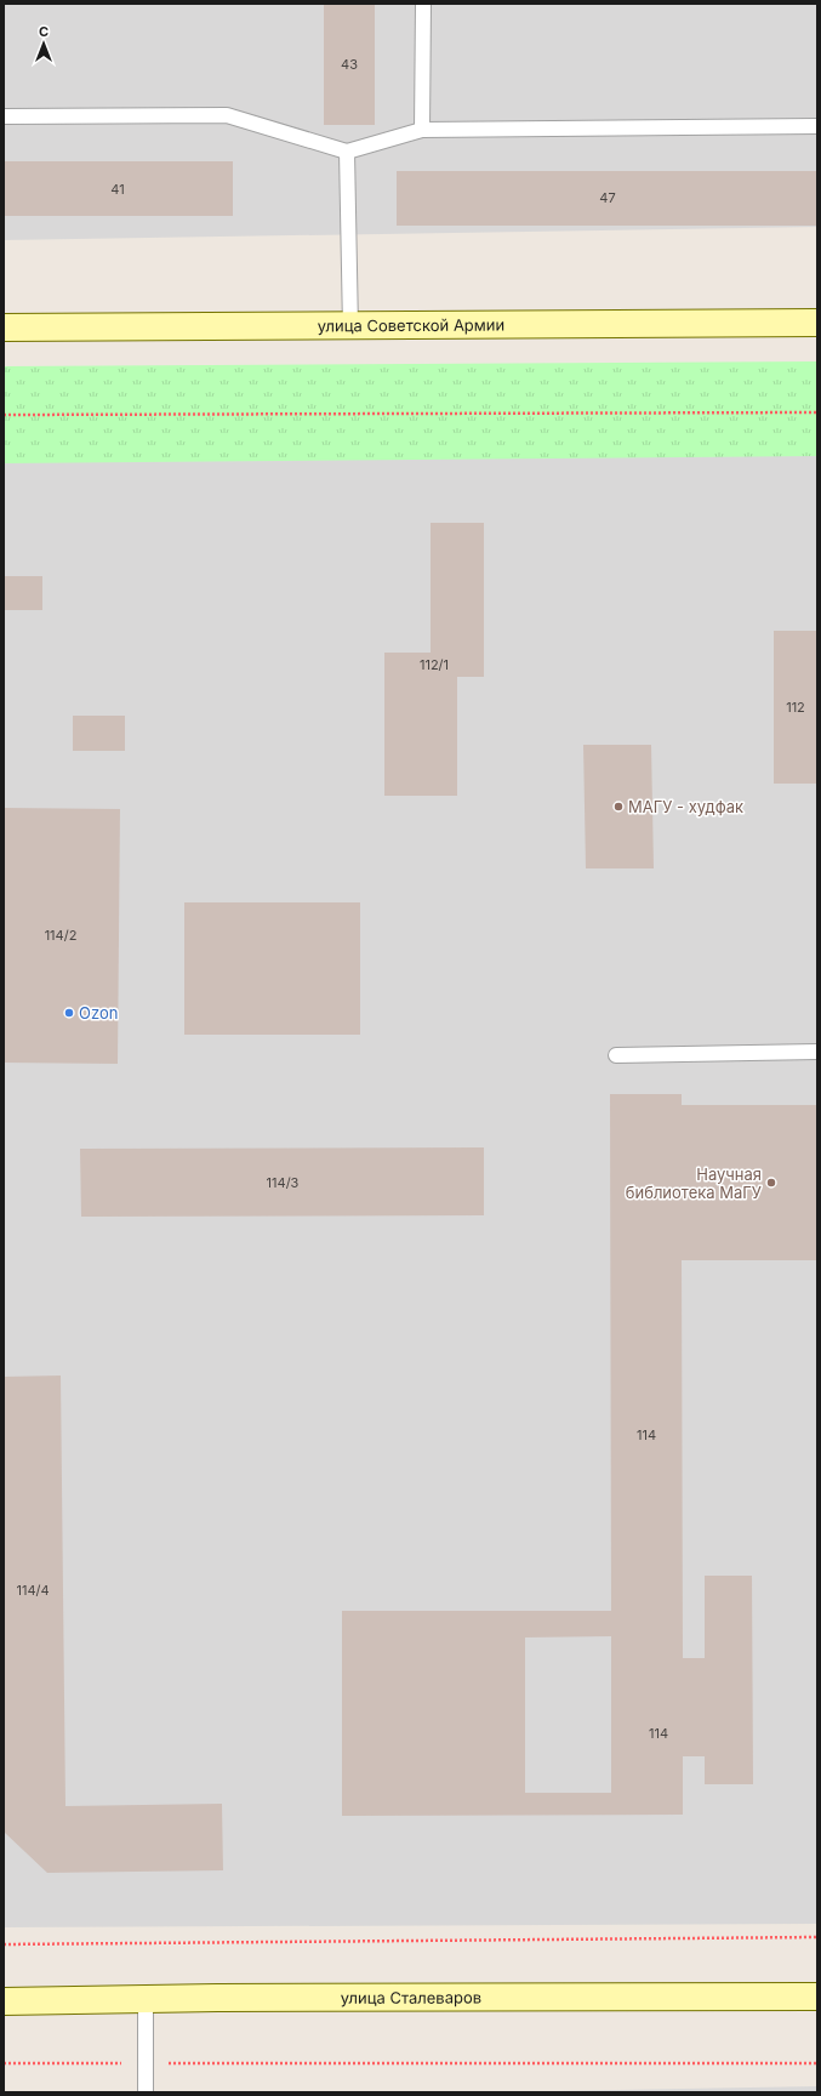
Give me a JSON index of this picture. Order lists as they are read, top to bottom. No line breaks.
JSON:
{"streets":{"main road":["улица Советской Армии","улица Сталеваров"]},"places":["МАГУ - худфак","Ozon","Научная библиотека МаГУ"],"house_numbers":["43","41","47","112/1","112","114/2","114/3","114","114/4","114"],"north":"top"}
